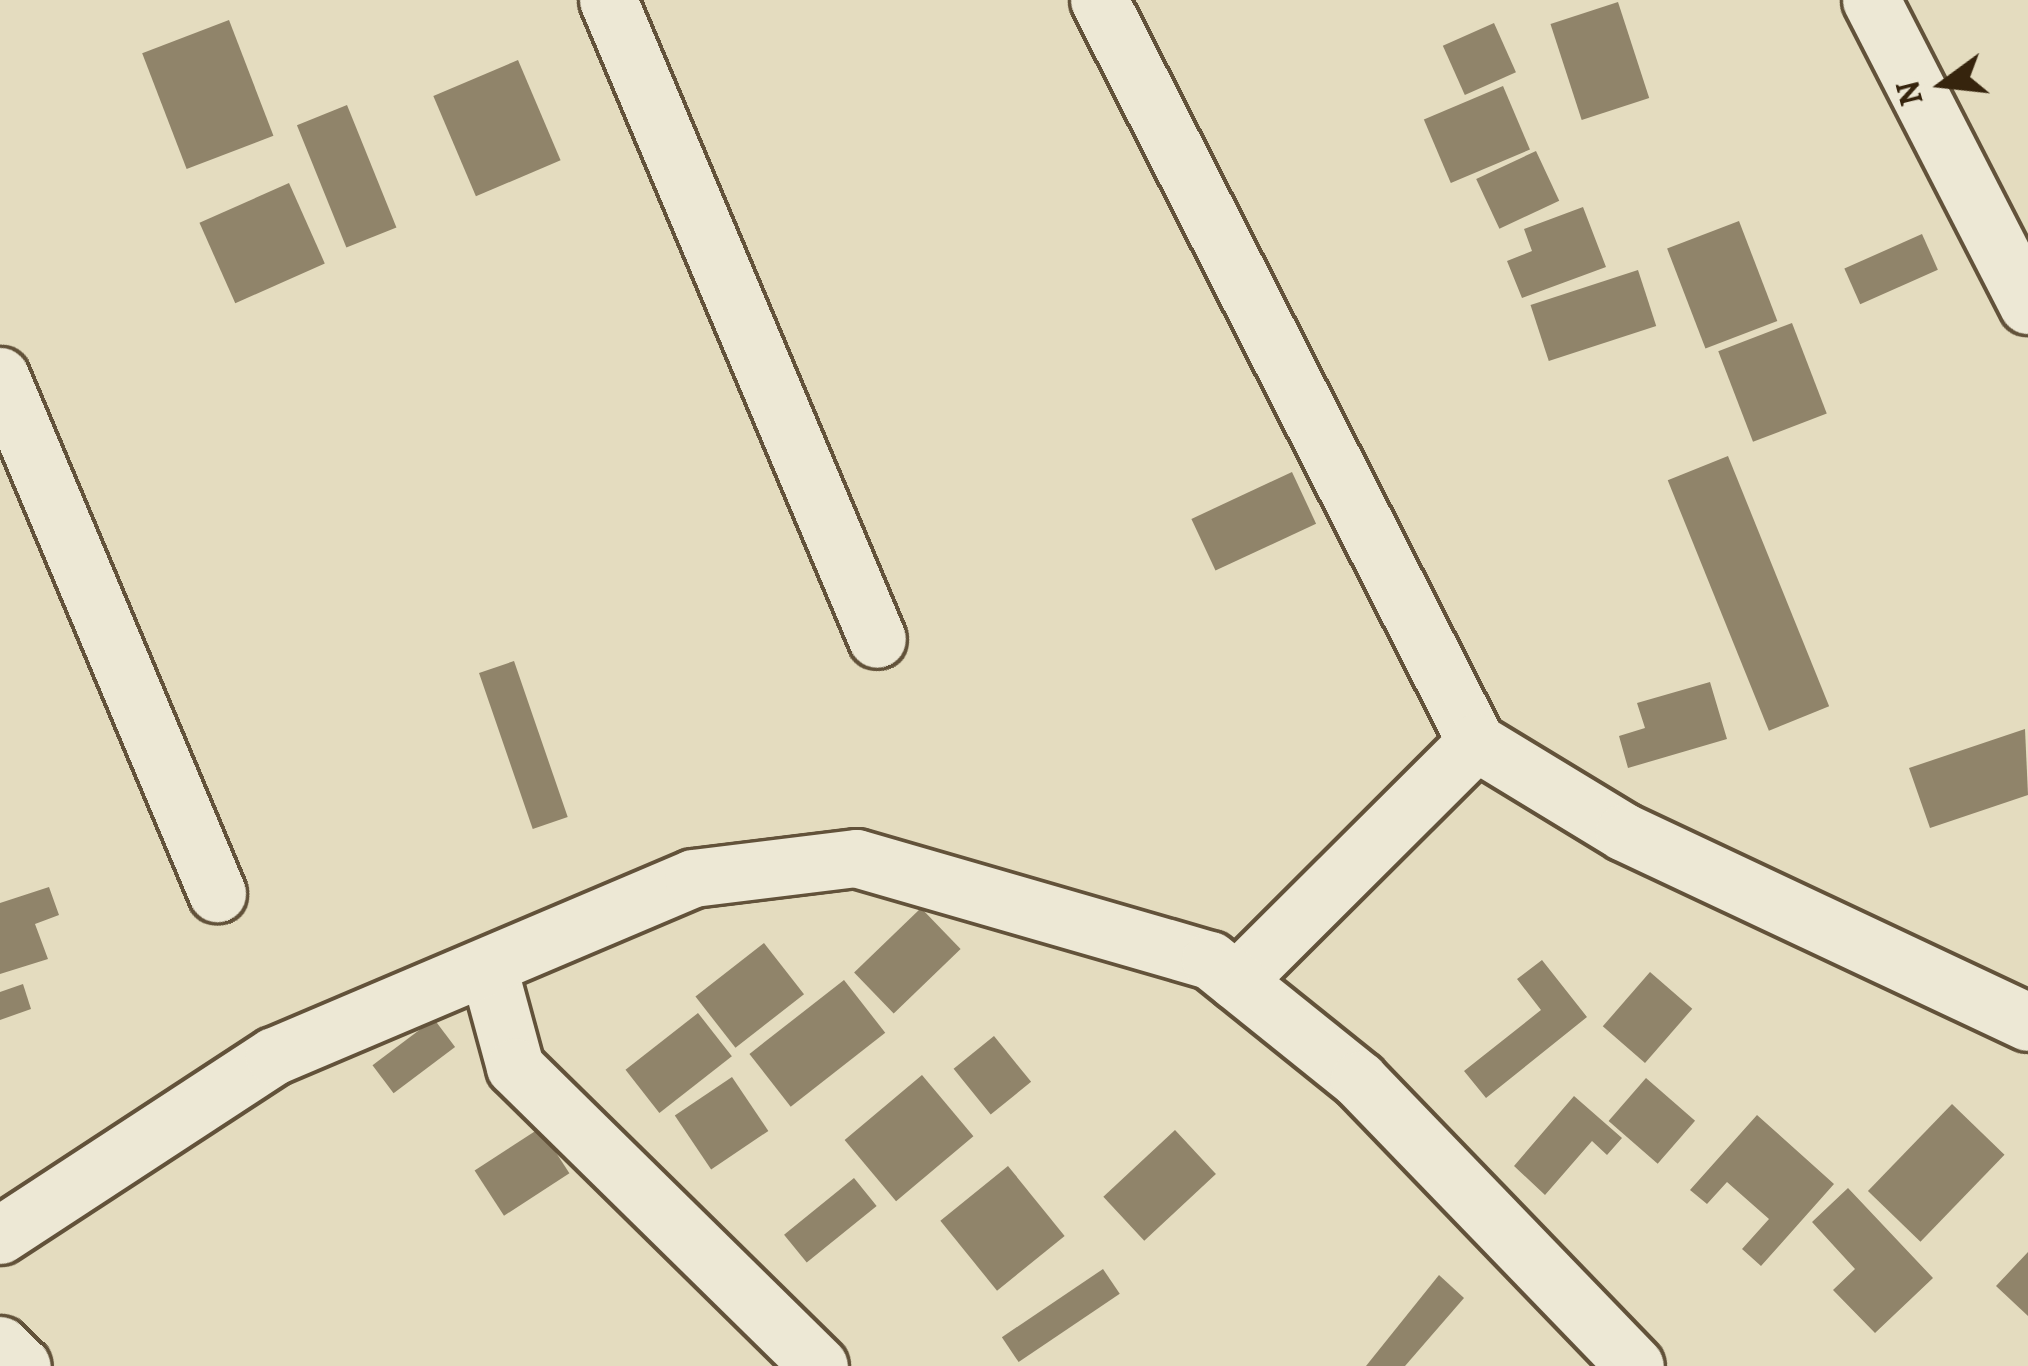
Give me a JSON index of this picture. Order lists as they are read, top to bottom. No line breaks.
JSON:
{"north":"left"}
